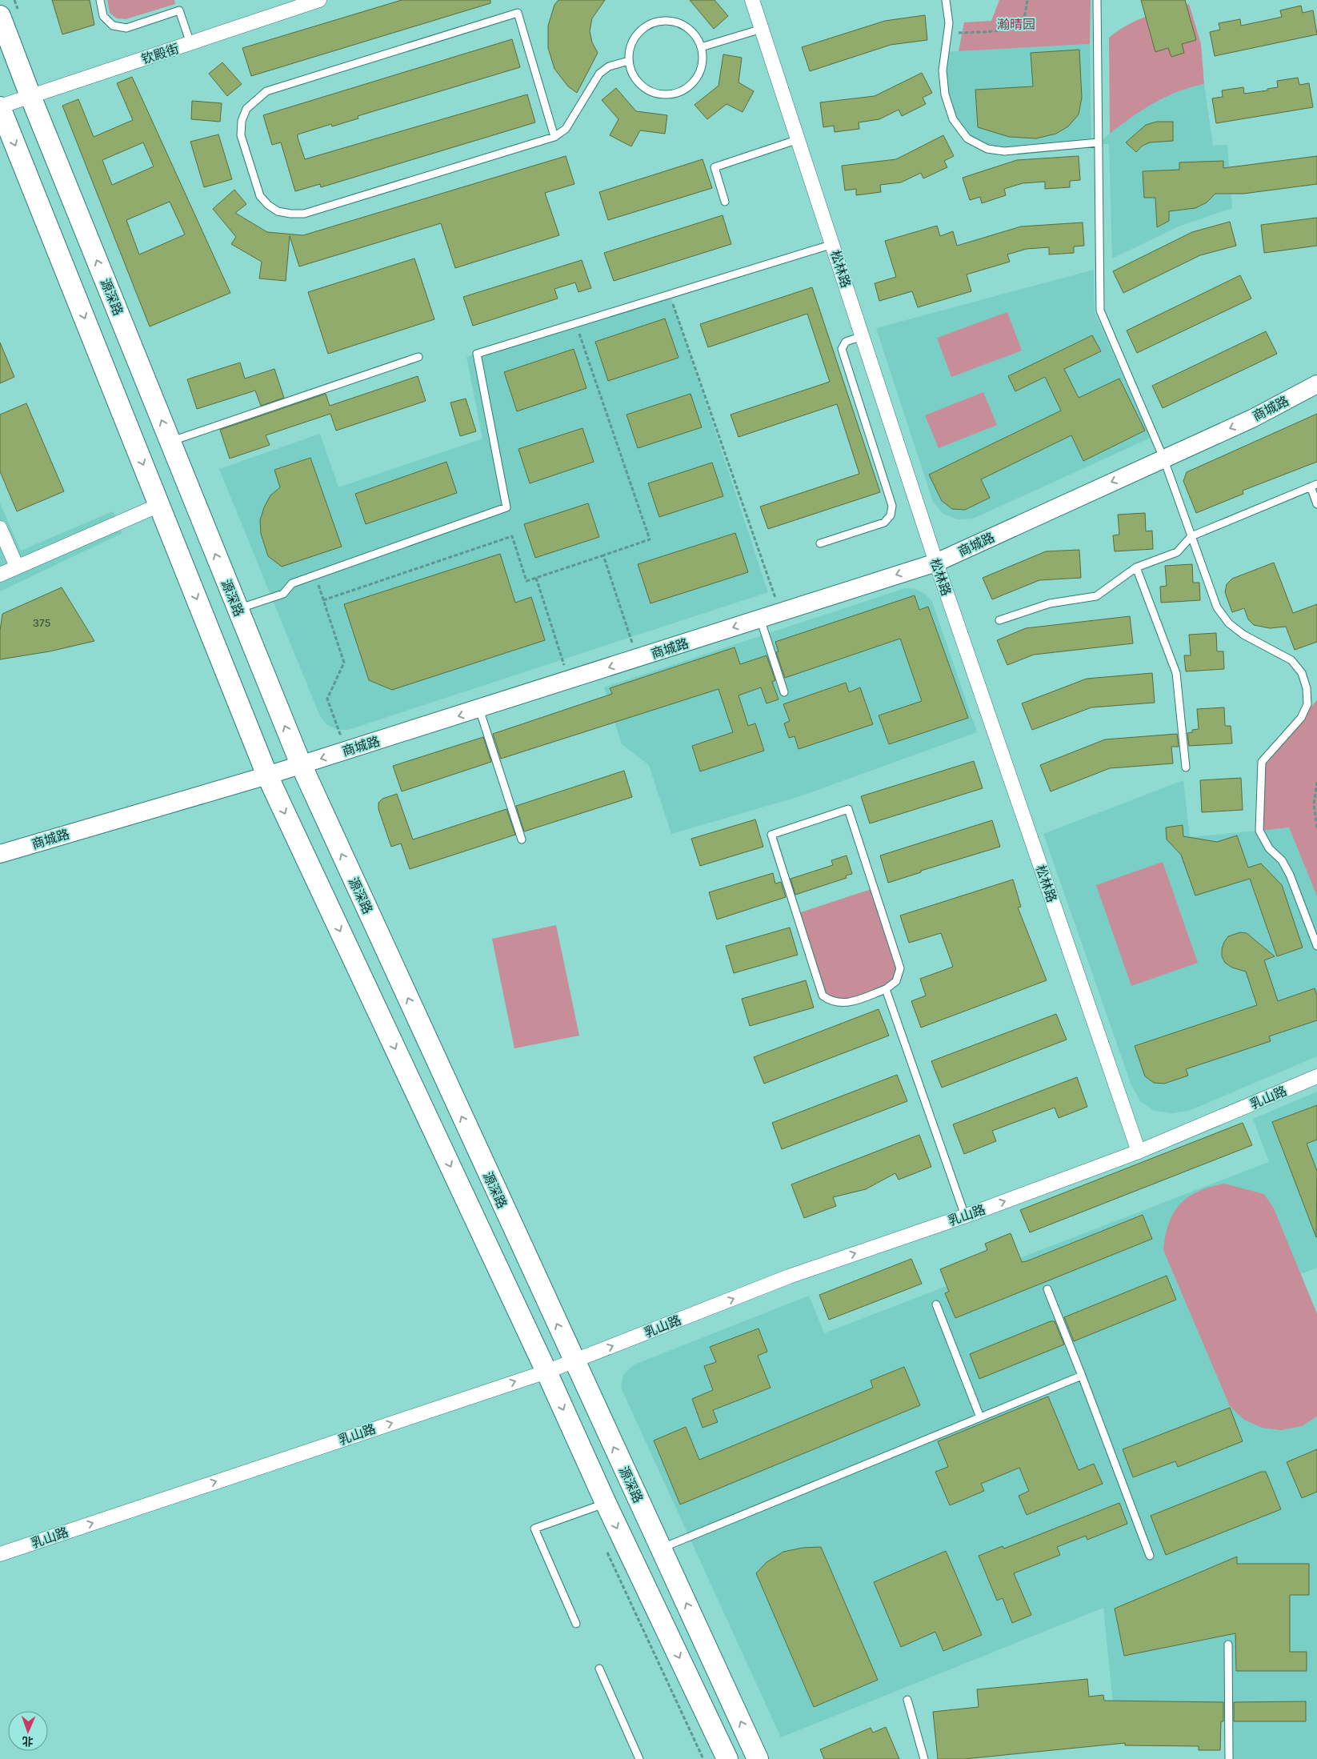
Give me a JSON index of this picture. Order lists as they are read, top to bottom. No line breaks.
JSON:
{"streets":{"main road":["源深路"],"street":["钦殿街","松林路","商城路","乳山路"]},"crossings":[["钦殿街","源深路"],["松林路","商城路"],["松林路","乳山路"],["源深路","商城路"],["源深路","乳山路"]],"one_way":["商城路","乳山路"],"parks":["瀚晴园"],"house_numbers":["375"],"north":"bottom"}
